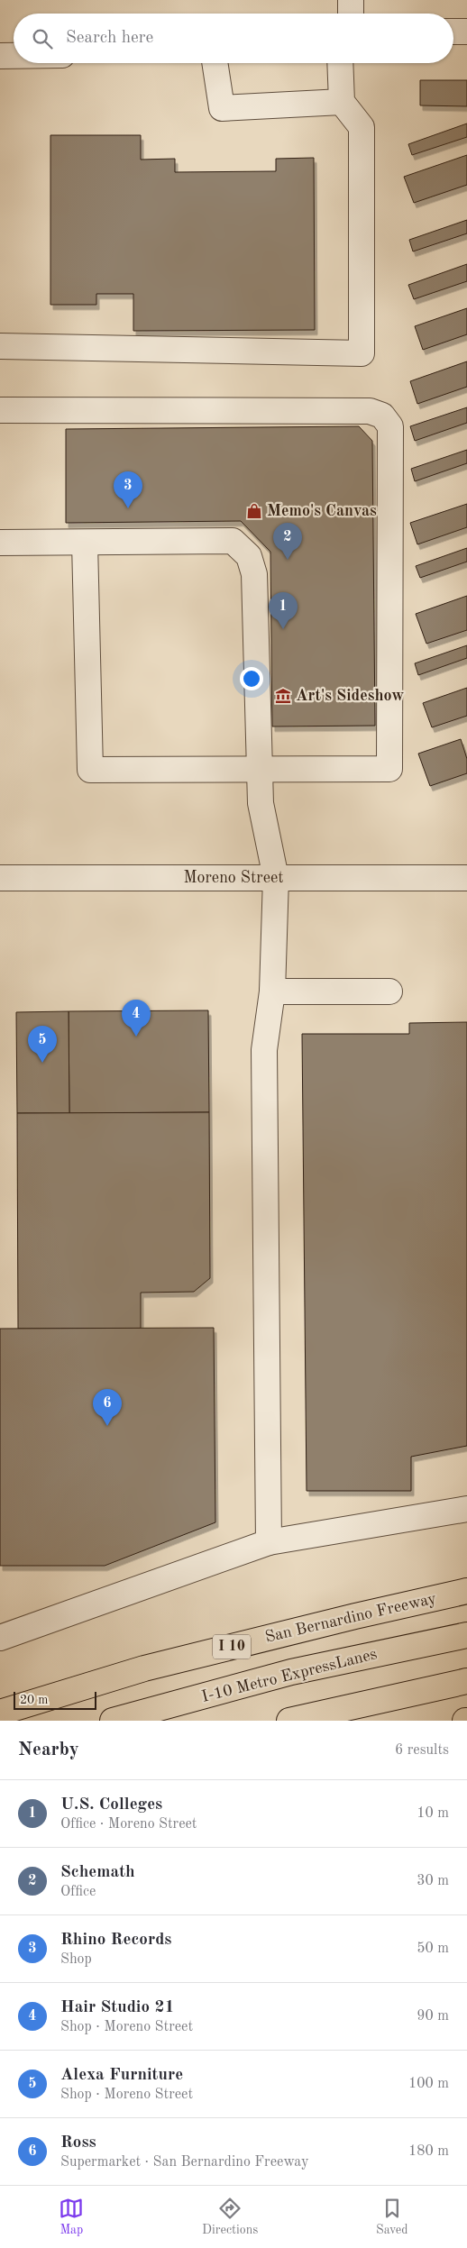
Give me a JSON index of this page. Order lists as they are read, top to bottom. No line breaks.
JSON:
{"streets":{"highway":["San Bernardino Freeway","I 10","I-10 Metro ExpressLanes"],"street":["Moreno Street"]},"places":{"shop":["Memo's Canvas"],"museum":["Art's Sideshow"]},"scale_bar":"20 m","page":{"search":"Search here","pins":["3","2","1","4","5","6"],"scale":"20 m","heading":["Nearby","6 results"],"list":[{"mark":"1","name":"U.S. Colleges","note":"Office · Moreno Street","value":"10 m"},{"mark":"2","name":"Schemath","note":"Office","value":"30 m"},{"mark":"3","name":"Rhino Records","note":"Shop","value":"50 m"},{"mark":"4","name":"Hair Studio 21","note":"Shop · Moreno Street","value":"90 m"},{"mark":"5","name":"Alexa Furniture","note":"Shop · Moreno Street","value":"100 m"},{"mark":"6","name":"Ross","note":"Supermarket · San Bernardino Freeway","value":"180 m"}],"nav":["Map","Directions","Saved"]}}
